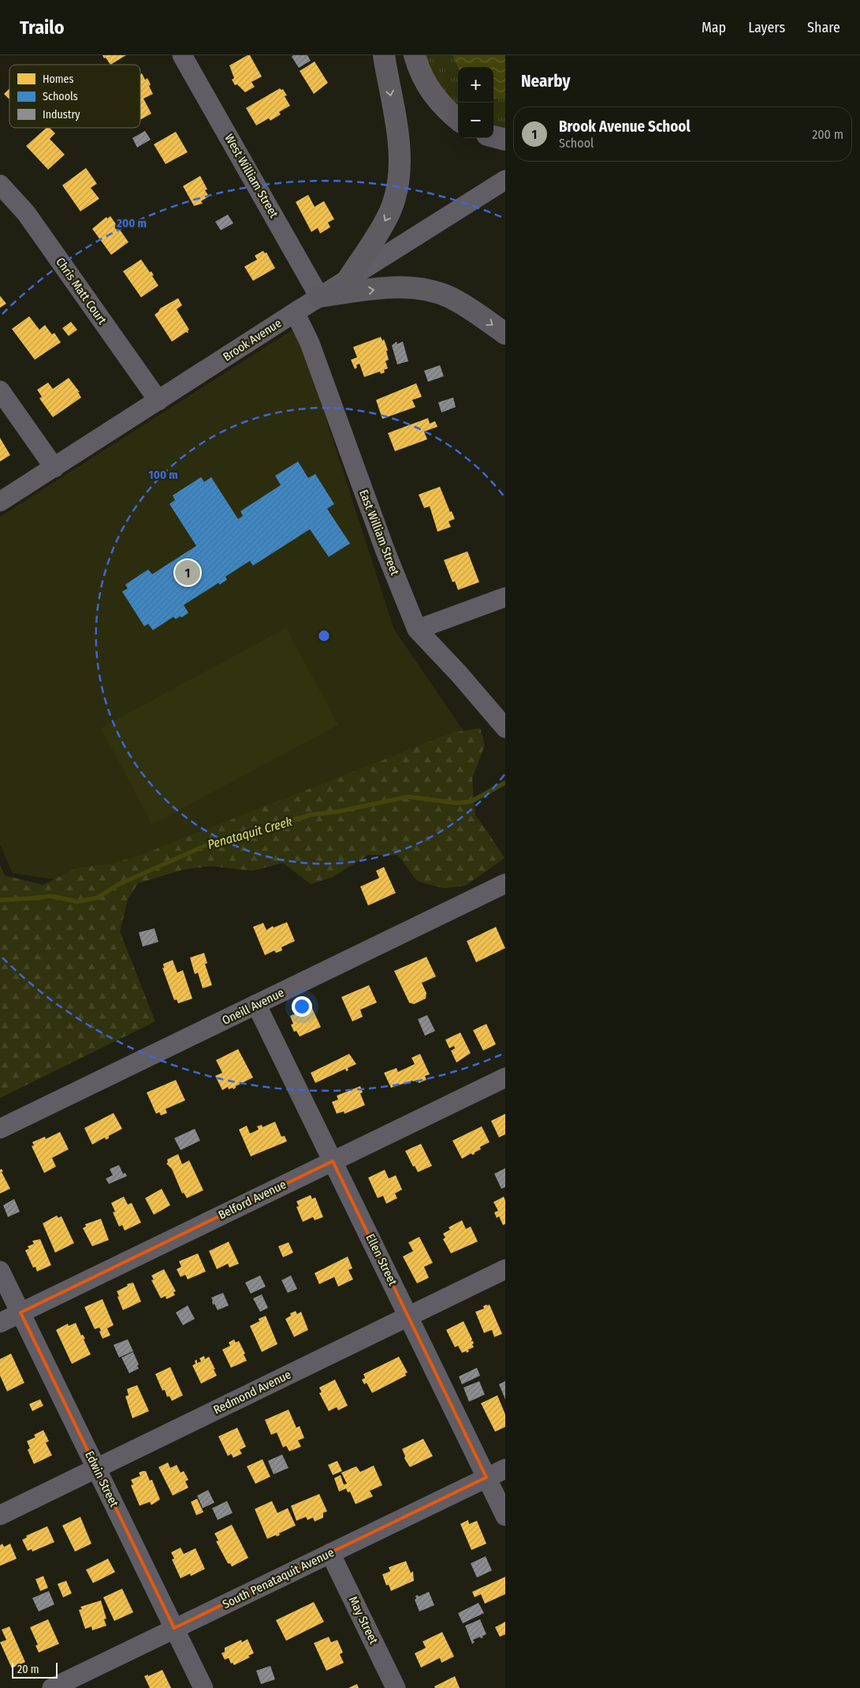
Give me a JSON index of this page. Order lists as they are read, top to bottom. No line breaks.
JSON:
{"streets":{"street":["West William Street","Chris Matt Court","Brook Avenue","East William Street","Oneill Avenue","Belford Avenue","Ellen Street","Redmond Avenue","Edwin Street","South Penataquit Avenue","May Street"]},"crossings":[["West William Street","Brook Avenue"],["Chris Matt Court","Brook Avenue"],["Brook Avenue","East William Street"],["Oneill Avenue","Ellen Street"],["Belford Avenue","Ellen Street"],["Belford Avenue","Edwin Street"],["Ellen Street","Redmond Avenue"],["Ellen Street","South Penataquit Avenue"],["Redmond Avenue","Edwin Street"],["Edwin Street","South Penataquit Avenue"],["South Penataquit Avenue","May Street"]],"water":["Penataquit Creek"],"legend":["Homes","Schools","Industry"],"scale_bar":"20 m","page":{"header":"Trailo","nav":["Map","Layers","Share"],"heading":"Nearby","map_buttons":["+","−"],"list":[{"mark":"1","name":"Brook Avenue School","note":"School","value":"200 m"}],"pins":"1","scale":"20 m"},"rings":["200 m","100 m"]}
